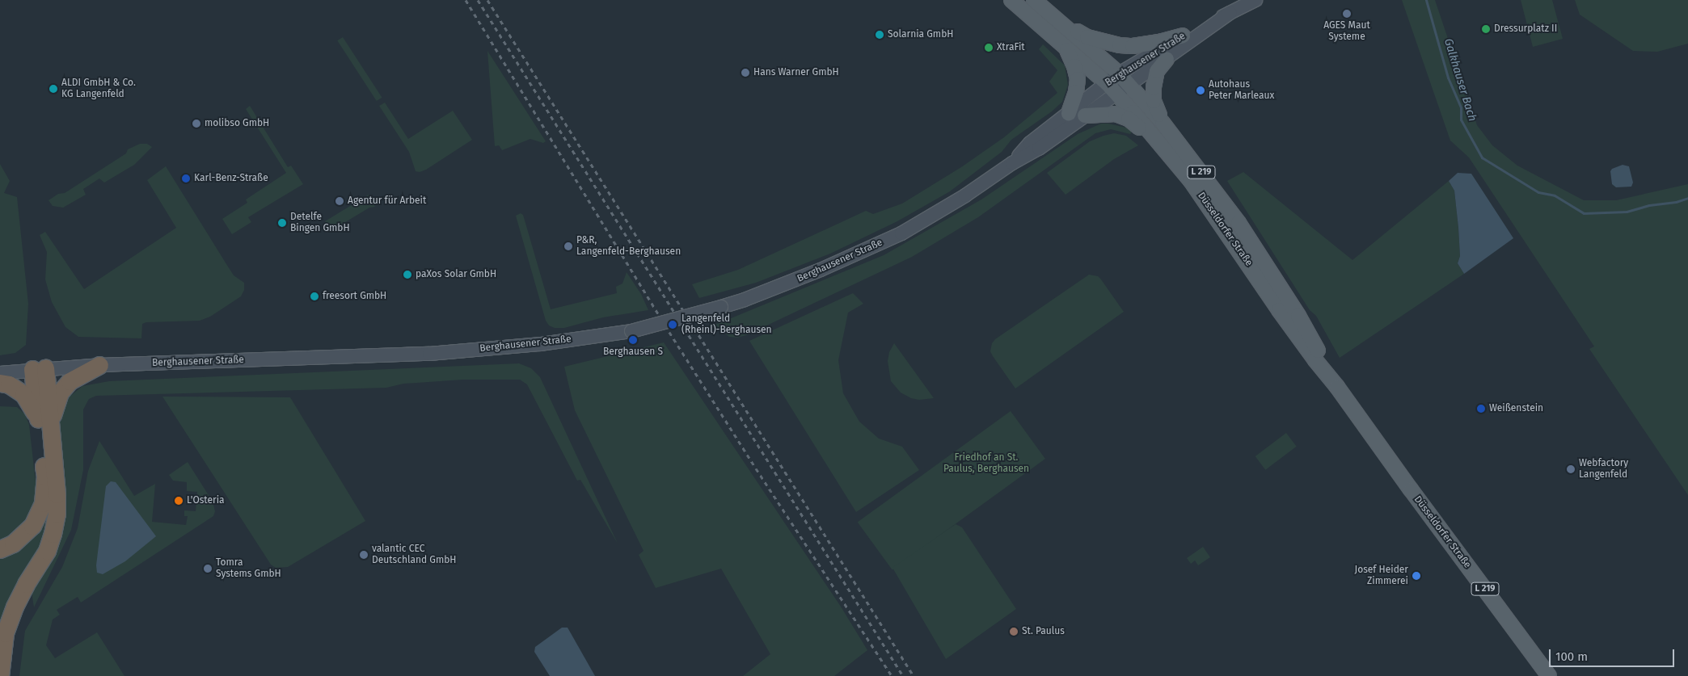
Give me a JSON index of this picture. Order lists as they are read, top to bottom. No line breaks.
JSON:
{"streets":{"main road":["Berghausener Straße","L 219","Düsseldorfer Straße"]},"crossings":[["Berghausener Straße","L 219"],["Berghausener Straße","Düsseldorfer Straße"],["L 219","Düsseldorfer Straße"]],"water":["Galkhauser Bach"],"parks":["Friedhof an St. Paulus, Berghausen"],"places":["AGES Maut Systeme","Dressurplatz II","Solarnia GmbH","XtraFit","Hans Warner GmbH","ALDI GmbH & Co. KG Langenfeld","Autohaus Peter Marleaux","molibso GmbH","Karl-Benz-Straße","Agentur für Arbeit","Detelfe Bingen GmbH","P&R, Langenfeld-Berghausen","paXos Solar GmbH","freesort GmbH","Langenfeld (Rheinl)-Berghausen","Berghausen S","Weißenstein","Webfactory Langenfeld","L'Osteria","valantic CEC Deutschland GmbH","Tomra Systems GmbH","Josef Heider Zimmerei","St. Paulus"],"scale_bar":"100 m"}
